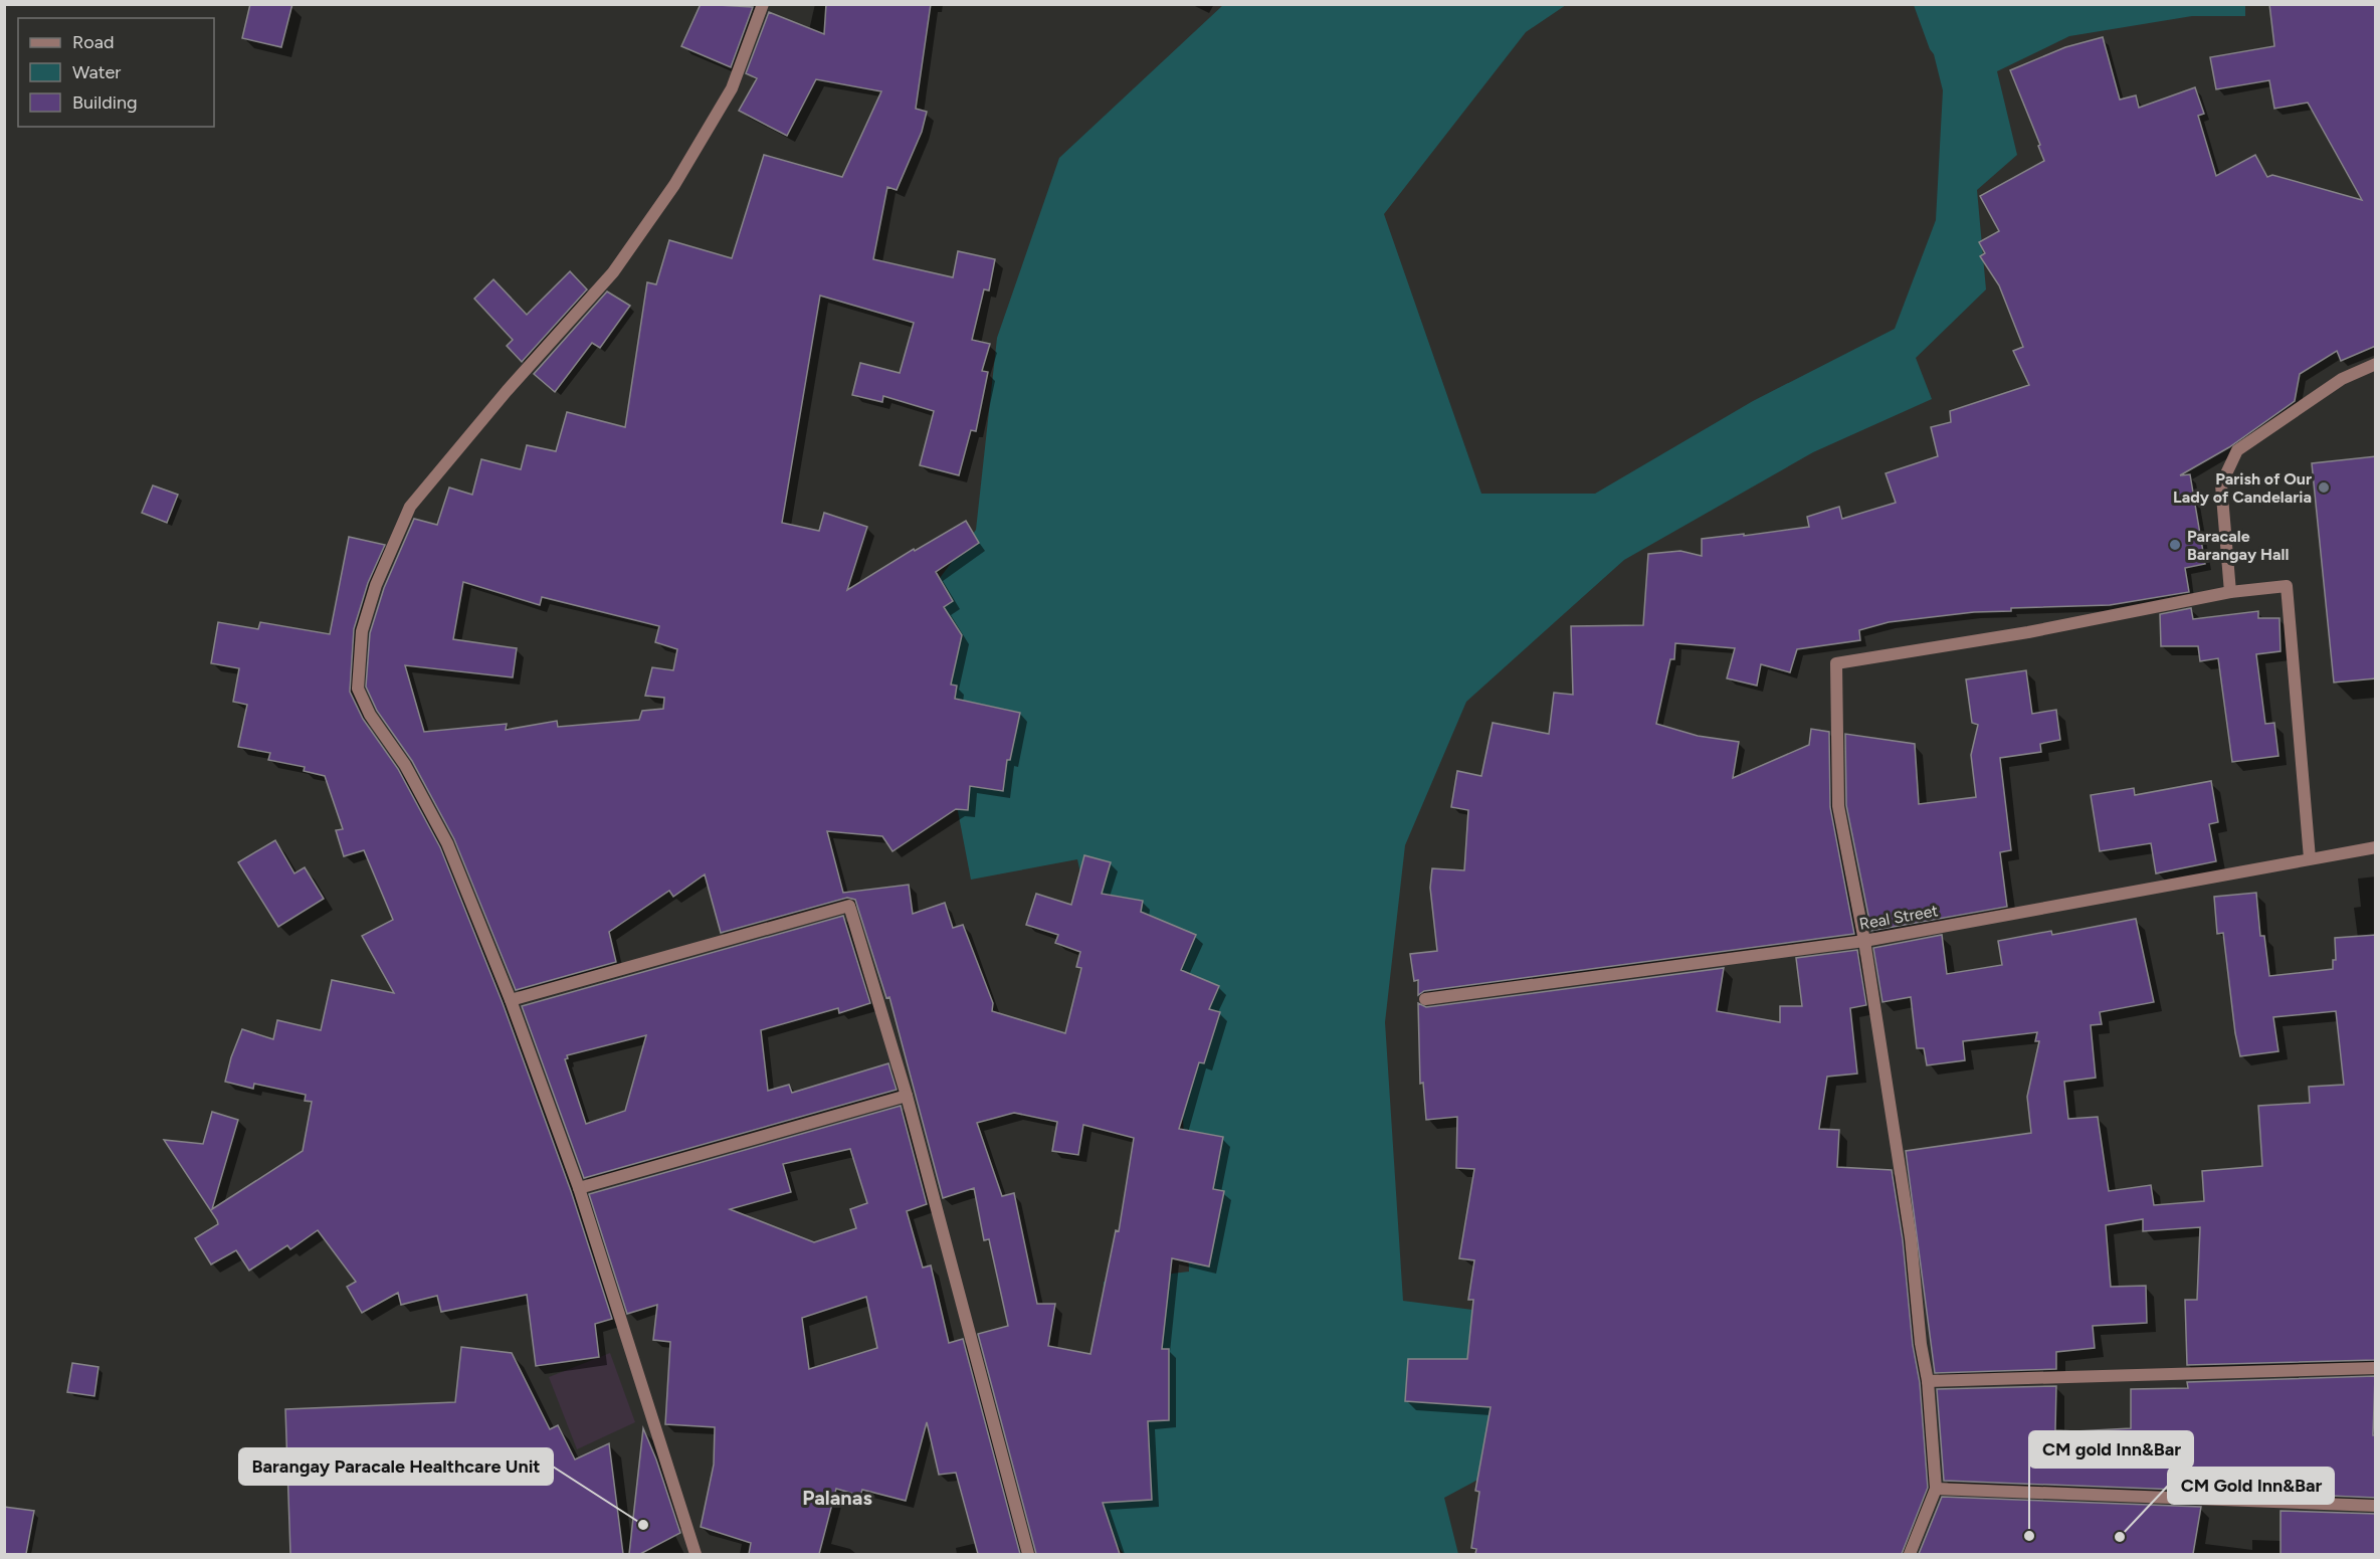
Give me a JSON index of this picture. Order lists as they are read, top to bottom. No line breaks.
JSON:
{"streets":{"street":["Real Street"]},"districts":["Palanas"],"places":["Parish of Our Lady of Candelaria","Paracale Barangay Hall","Barangay Paracale Healthcare Unit","CM gold Inn&Bar","CM Gold Inn&Bar"],"legend":["Road","Water","Building"]}
